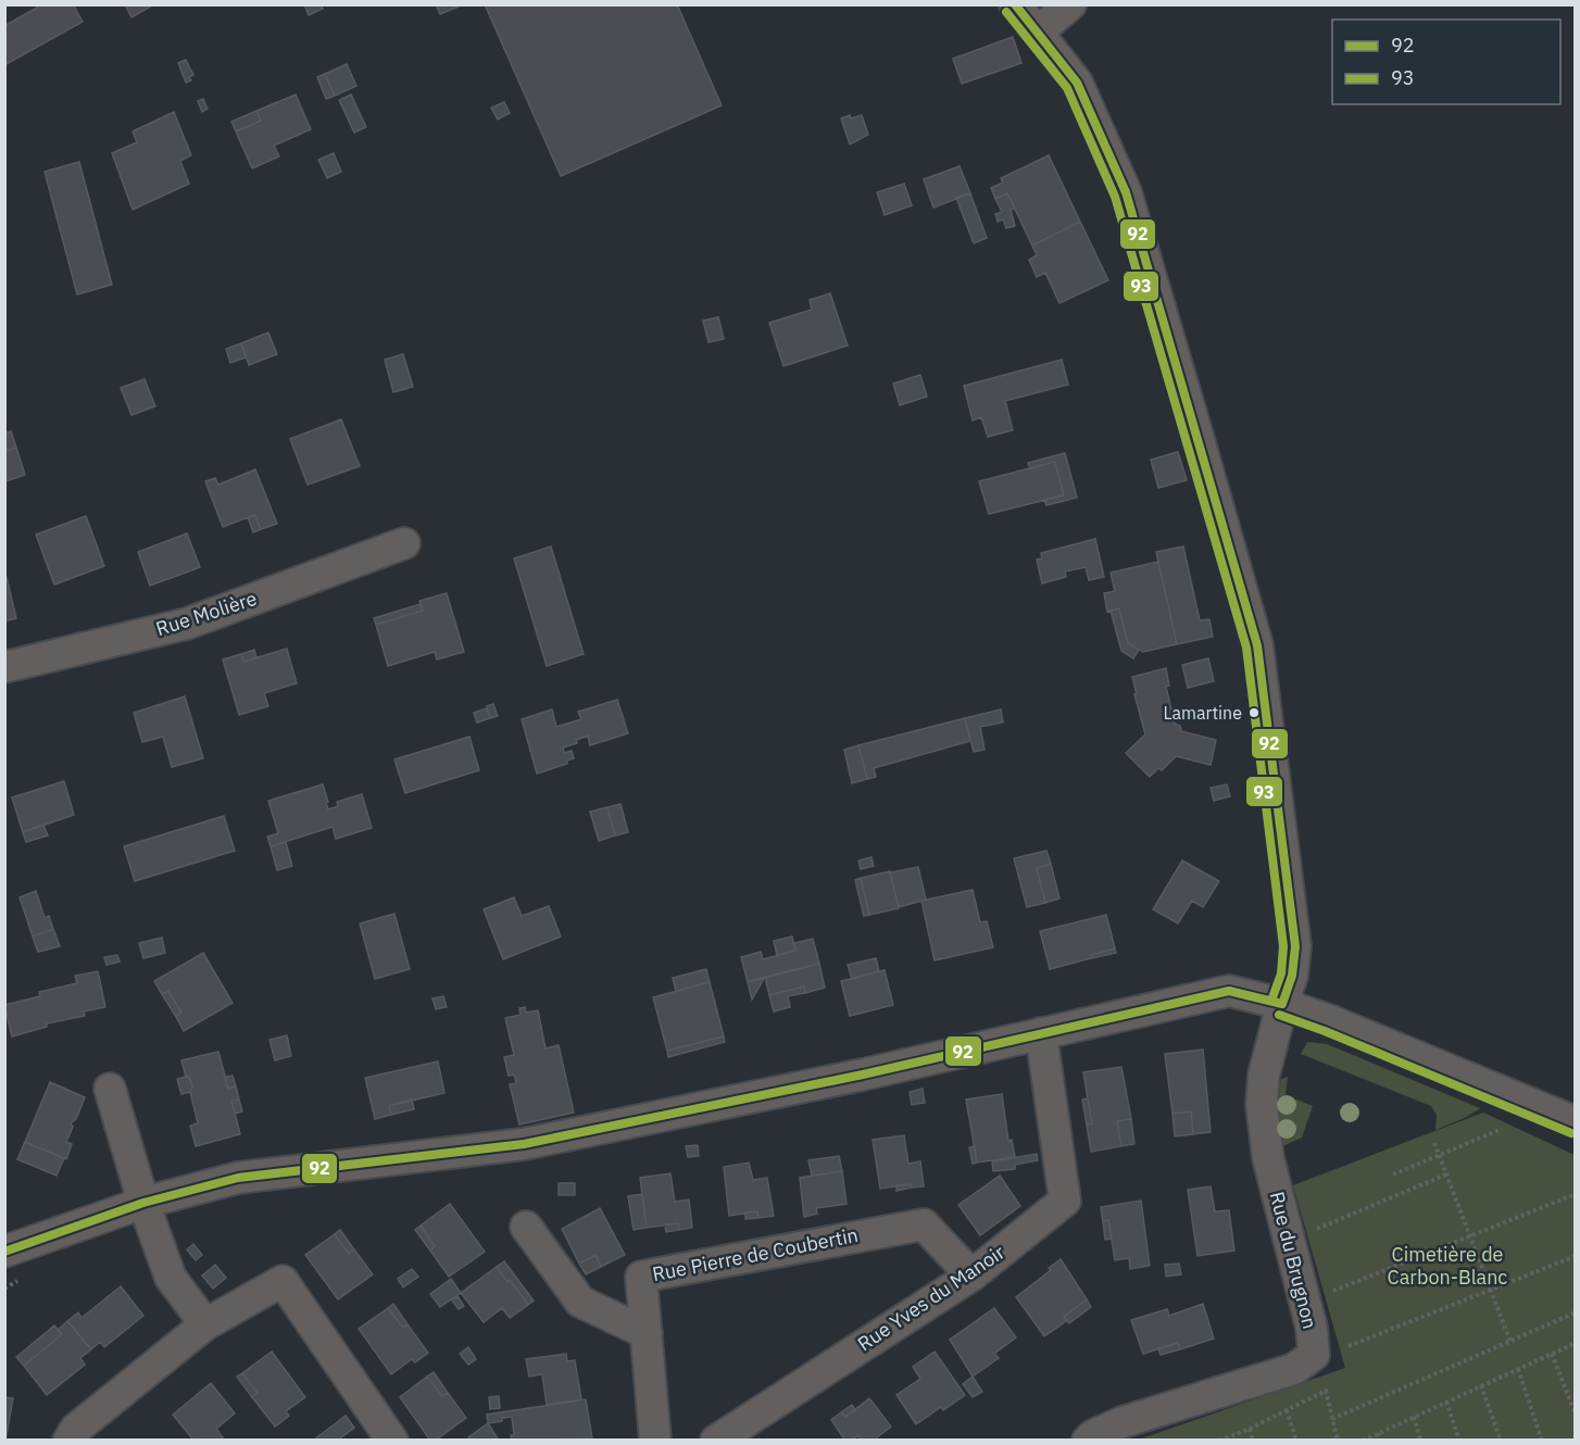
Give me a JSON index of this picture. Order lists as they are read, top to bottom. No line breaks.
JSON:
{"streets":{"street":["Rue Molière","Rue Pierre de Coubertin","Rue du Brugnon","Rue Yves du Manoir"]},"crossings":[["Rue Pierre de Coubertin","Rue Yves du Manoir"]],"parks":["Cimetière de Carbon-Blanc"],"places":["Lamartine"],"lines":["transit line 92","transit line 93"],"legend":["92","93"]}
